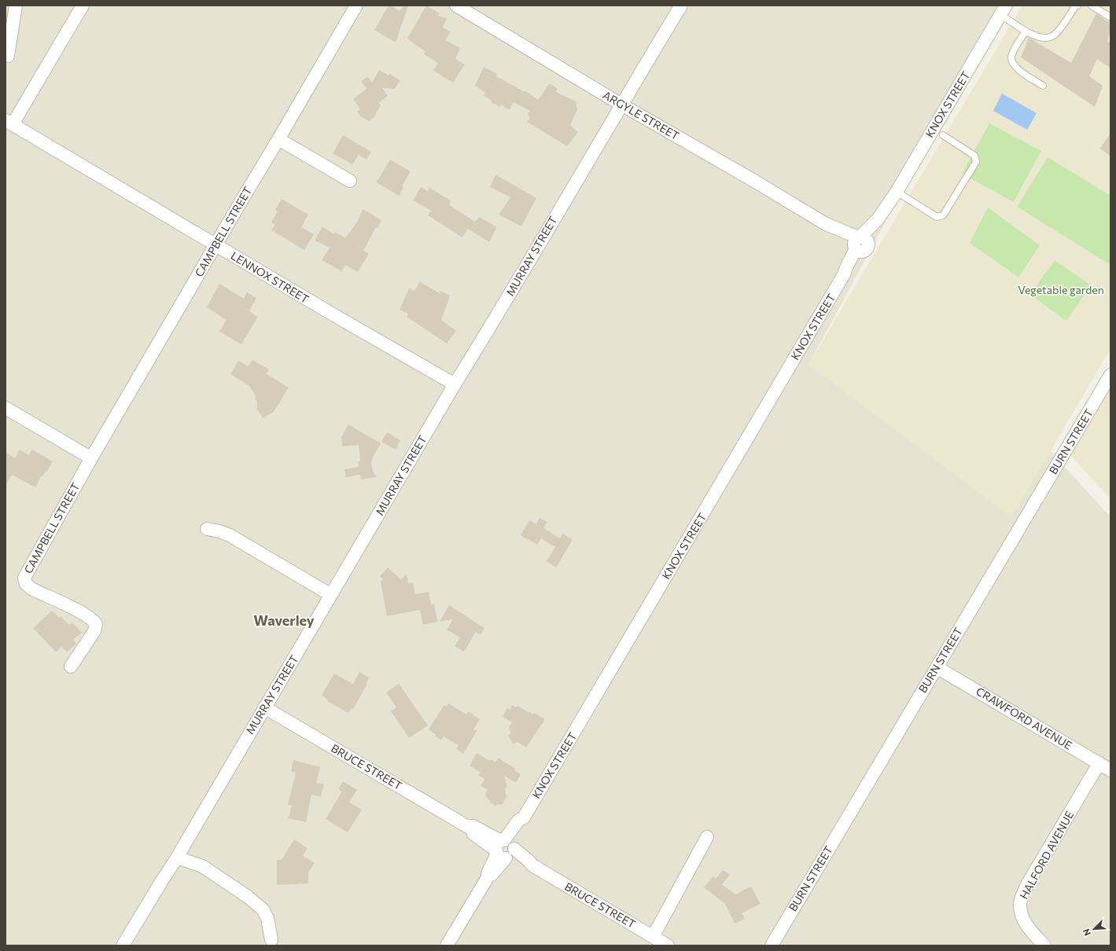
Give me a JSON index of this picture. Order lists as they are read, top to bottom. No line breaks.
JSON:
{"streets":{"street":["KNOX STREET","ARGYLE STREET","CAMPBELL STREET","MURRAY STREET","LENNOX STREET","BURN STREET","CRAWFORD AVENUE","BRUCE STREET","HALFORD AVENUE"]},"crossings":[["KNOX STREET","ARGYLE STREET"],["KNOX STREET","BRUCE STREET"],["ARGYLE STREET","MURRAY STREET"],["CAMPBELL STREET","LENNOX STREET"],["MURRAY STREET","LENNOX STREET"],["MURRAY STREET","BRUCE STREET"],["BURN STREET","CRAWFORD AVENUE"],["CRAWFORD AVENUE","HALFORD AVENUE"]],"districts":["Waverley"],"parks":["Vegetable garden"],"north":"bottom left"}
